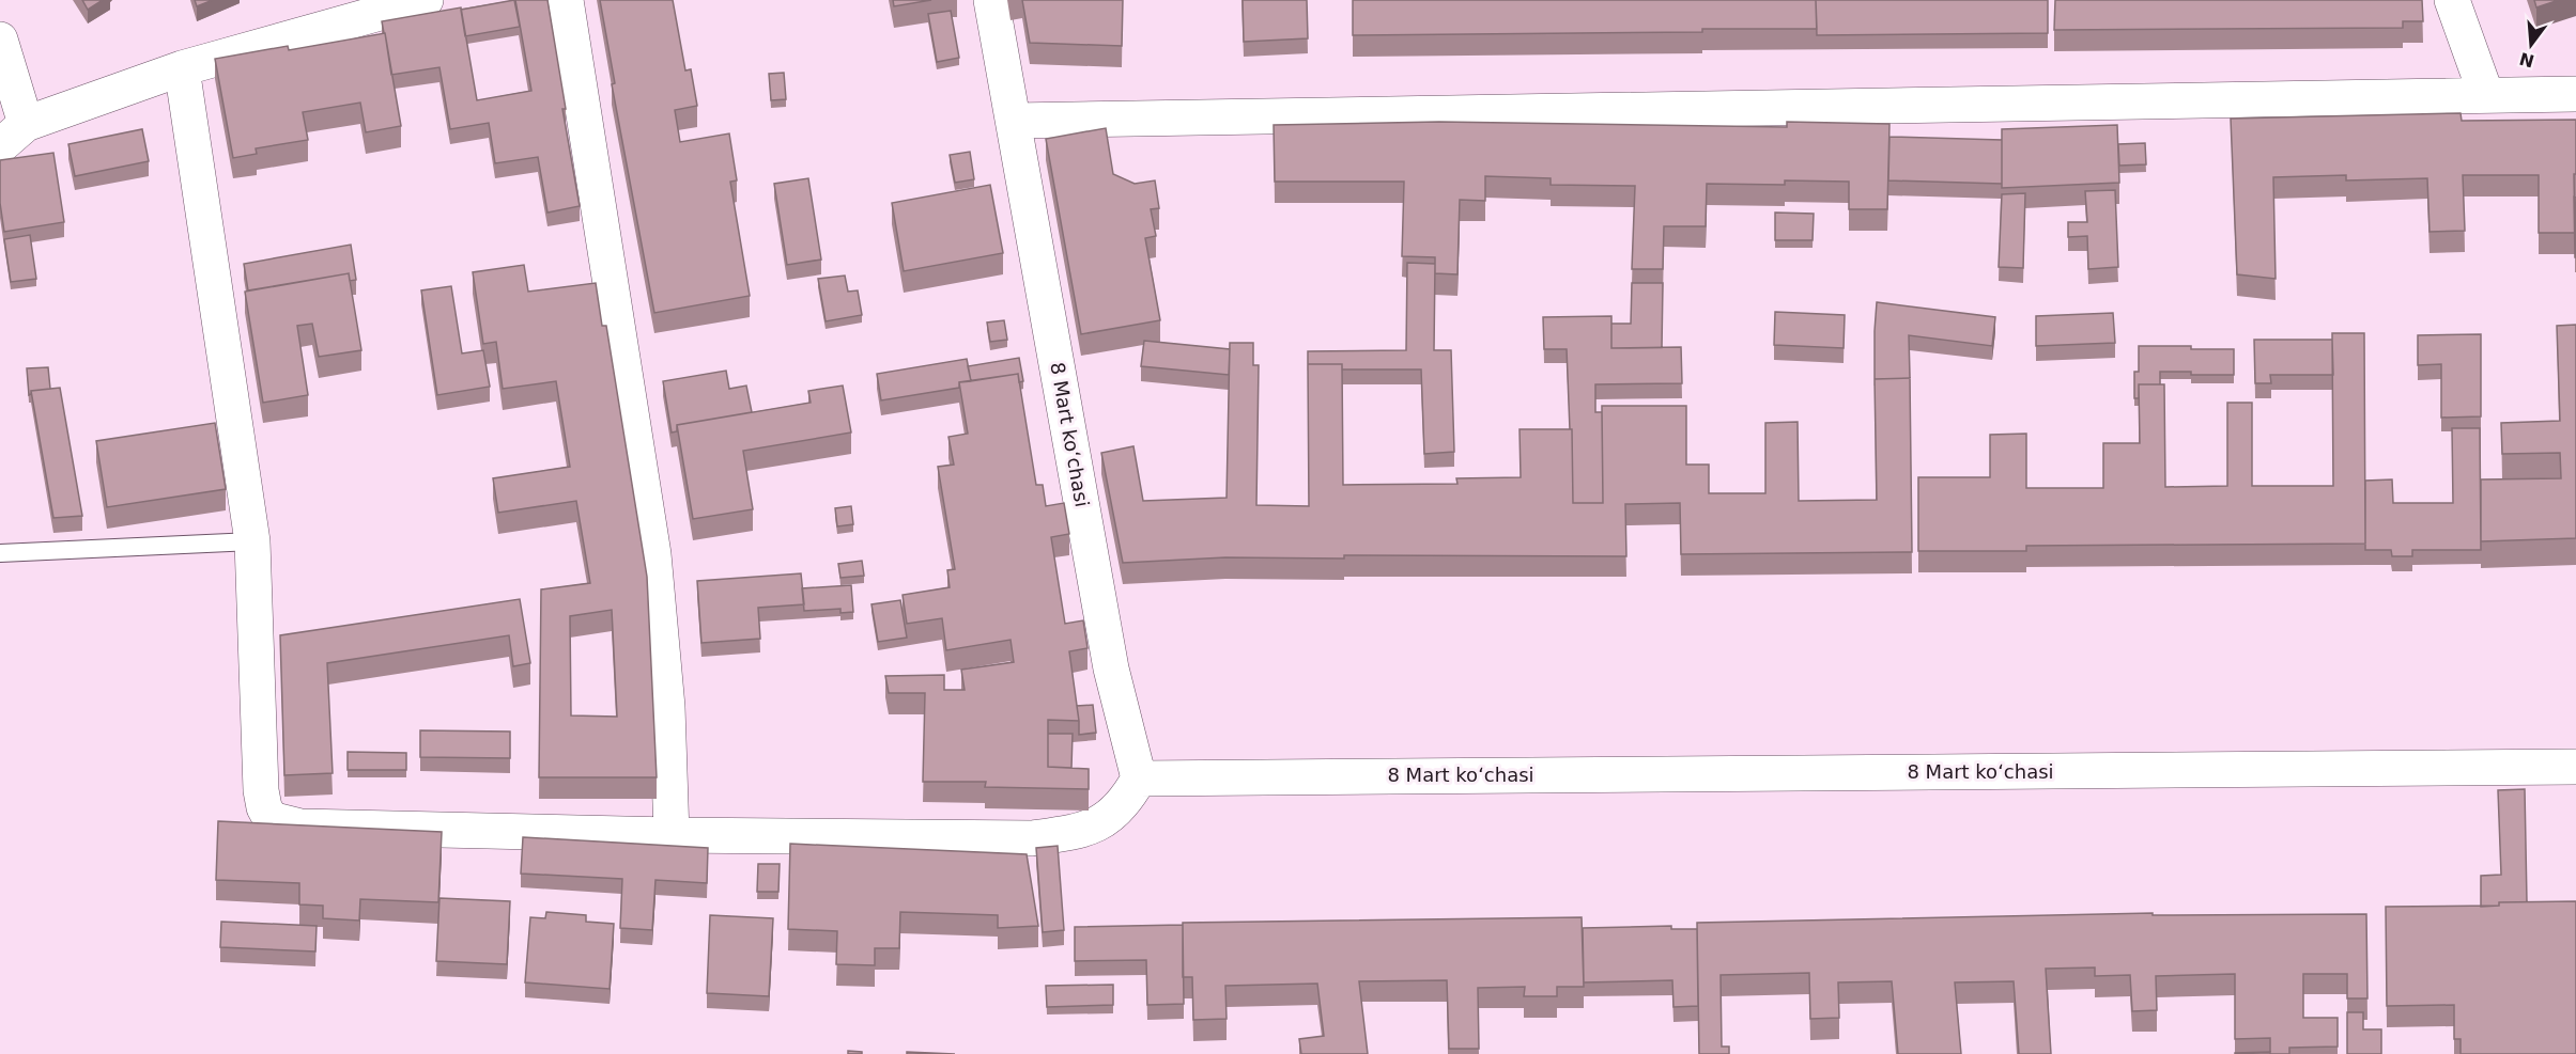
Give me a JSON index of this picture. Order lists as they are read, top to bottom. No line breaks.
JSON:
{"streets":{"street":["8 Mart koʻchasi"]},"north":"bottom"}
